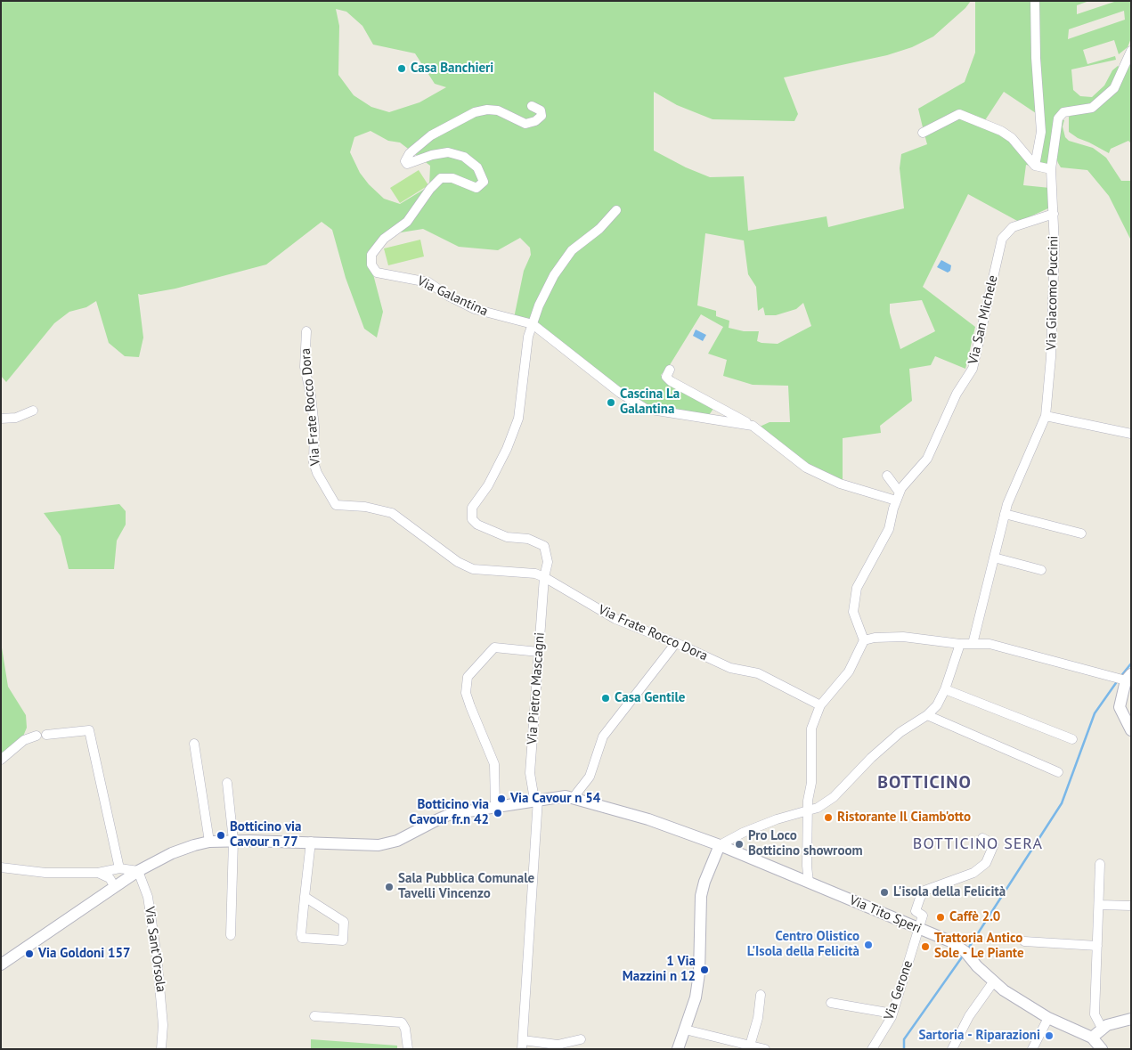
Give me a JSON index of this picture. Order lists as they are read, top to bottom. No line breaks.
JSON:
{"streets":{"street":["Via Giacomo Puccini","Via Galantina","Via San Michele","Via Frate Rocco Dora","Via Pietro Mascagni","Via Tito Speri","Via Sant'Orsola","Via Gerone"]},"crossings":[["Via Giacomo Puccini","Via San Michele"],["Via Galantina","Via San Michele"],["Via Galantina","Via Pietro Mascagni"],["Via Frate Rocco Dora","Via Pietro Mascagni"],["Via Pietro Mascagni","Via Tito Speri"],["Via Tito Speri","Via Sant'Orsola"],["Via Tito Speri","Via Gerone"]],"districts":["BOTTICINO","BOTTICINO SERA"],"places":["Casa Banchieri","Cascina La Galantina","Casa Gentile","Via Cavour n 54","Botticino via Cavour fr.n 42","Ristorante Il Ciamb'otto","Botticino via Cavour n 77","Pro Loco Botticino showroom","Sala Pubblica Comunale Tavelli Vincenzo","L'isola della Felicità","Caffè 2.0","Centro Olistico L'Isola della Felicità","Trattoria Antico Sole - Le Piante","Via Goldoni 157","1 Via Mazzini n 12","Sartoria - Riparazioni"]}
